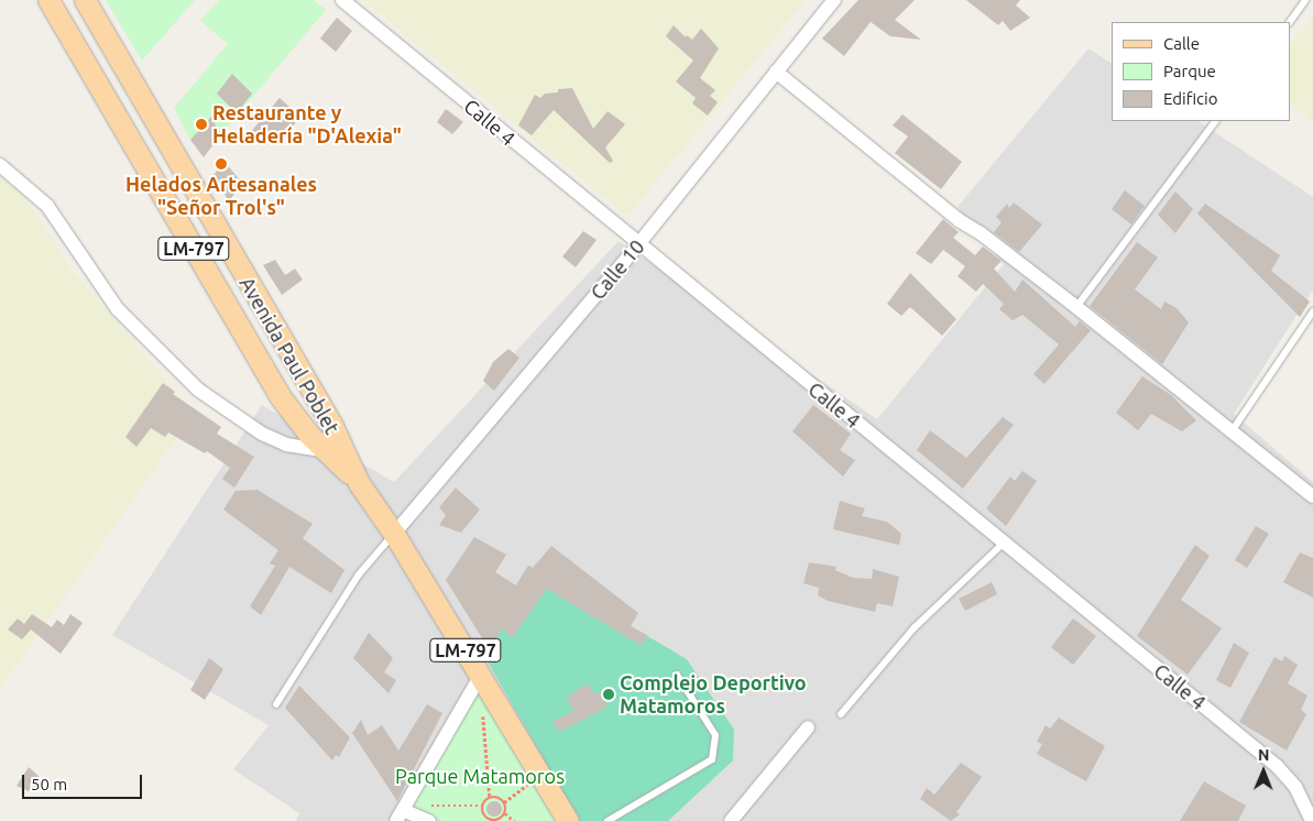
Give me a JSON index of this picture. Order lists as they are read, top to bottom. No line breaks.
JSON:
{"streets":{"main road":["LM-797","Avenida Paul Poblet"],"street":["Calle 4","Calle 10"]},"crossings":[["Calle 4","Calle 10"],["Calle 10","Avenida Paul Poblet"]],"parks":["Parque Matamoros"],"places":["Restaurante y Heladería \"D'Alexia\"","Helados Artesanales \"Señor Trol's\"","Complejo Deportivo Matamoros"],"legend":["Calle","Parque","Edificio"],"scale_bar":"50 m","north":"top"}
